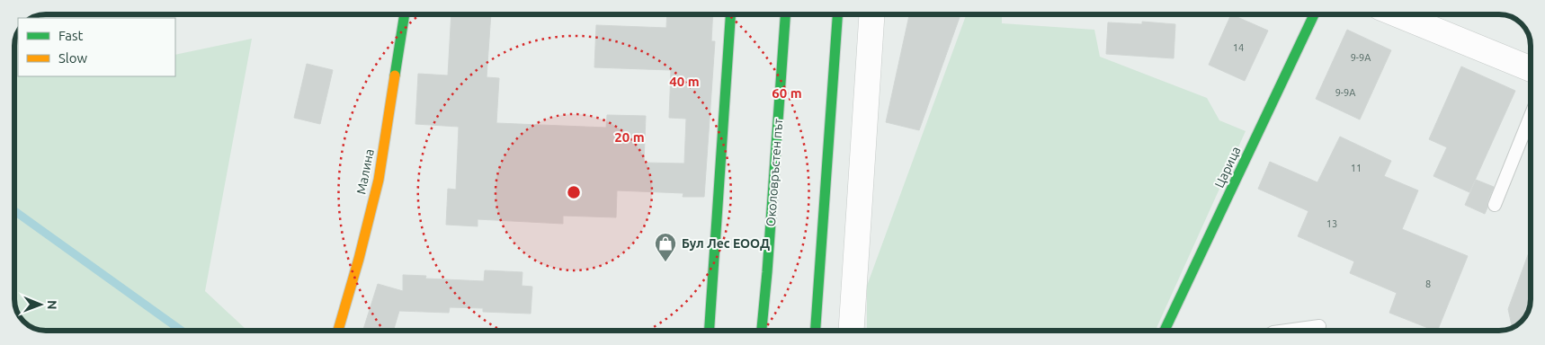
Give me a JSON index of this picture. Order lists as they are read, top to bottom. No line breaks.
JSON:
{"streets":{"main road":["Царица","Малина","Околовръстен път"]},"places":{"shop":["Бул Лес ЕООД"]},"house_numbers":["14","9-9А","9-9А","11","13","8"],"legend":["Fast","Slow"],"north":"right","rings":["40 m","60 m","20 m"]}
